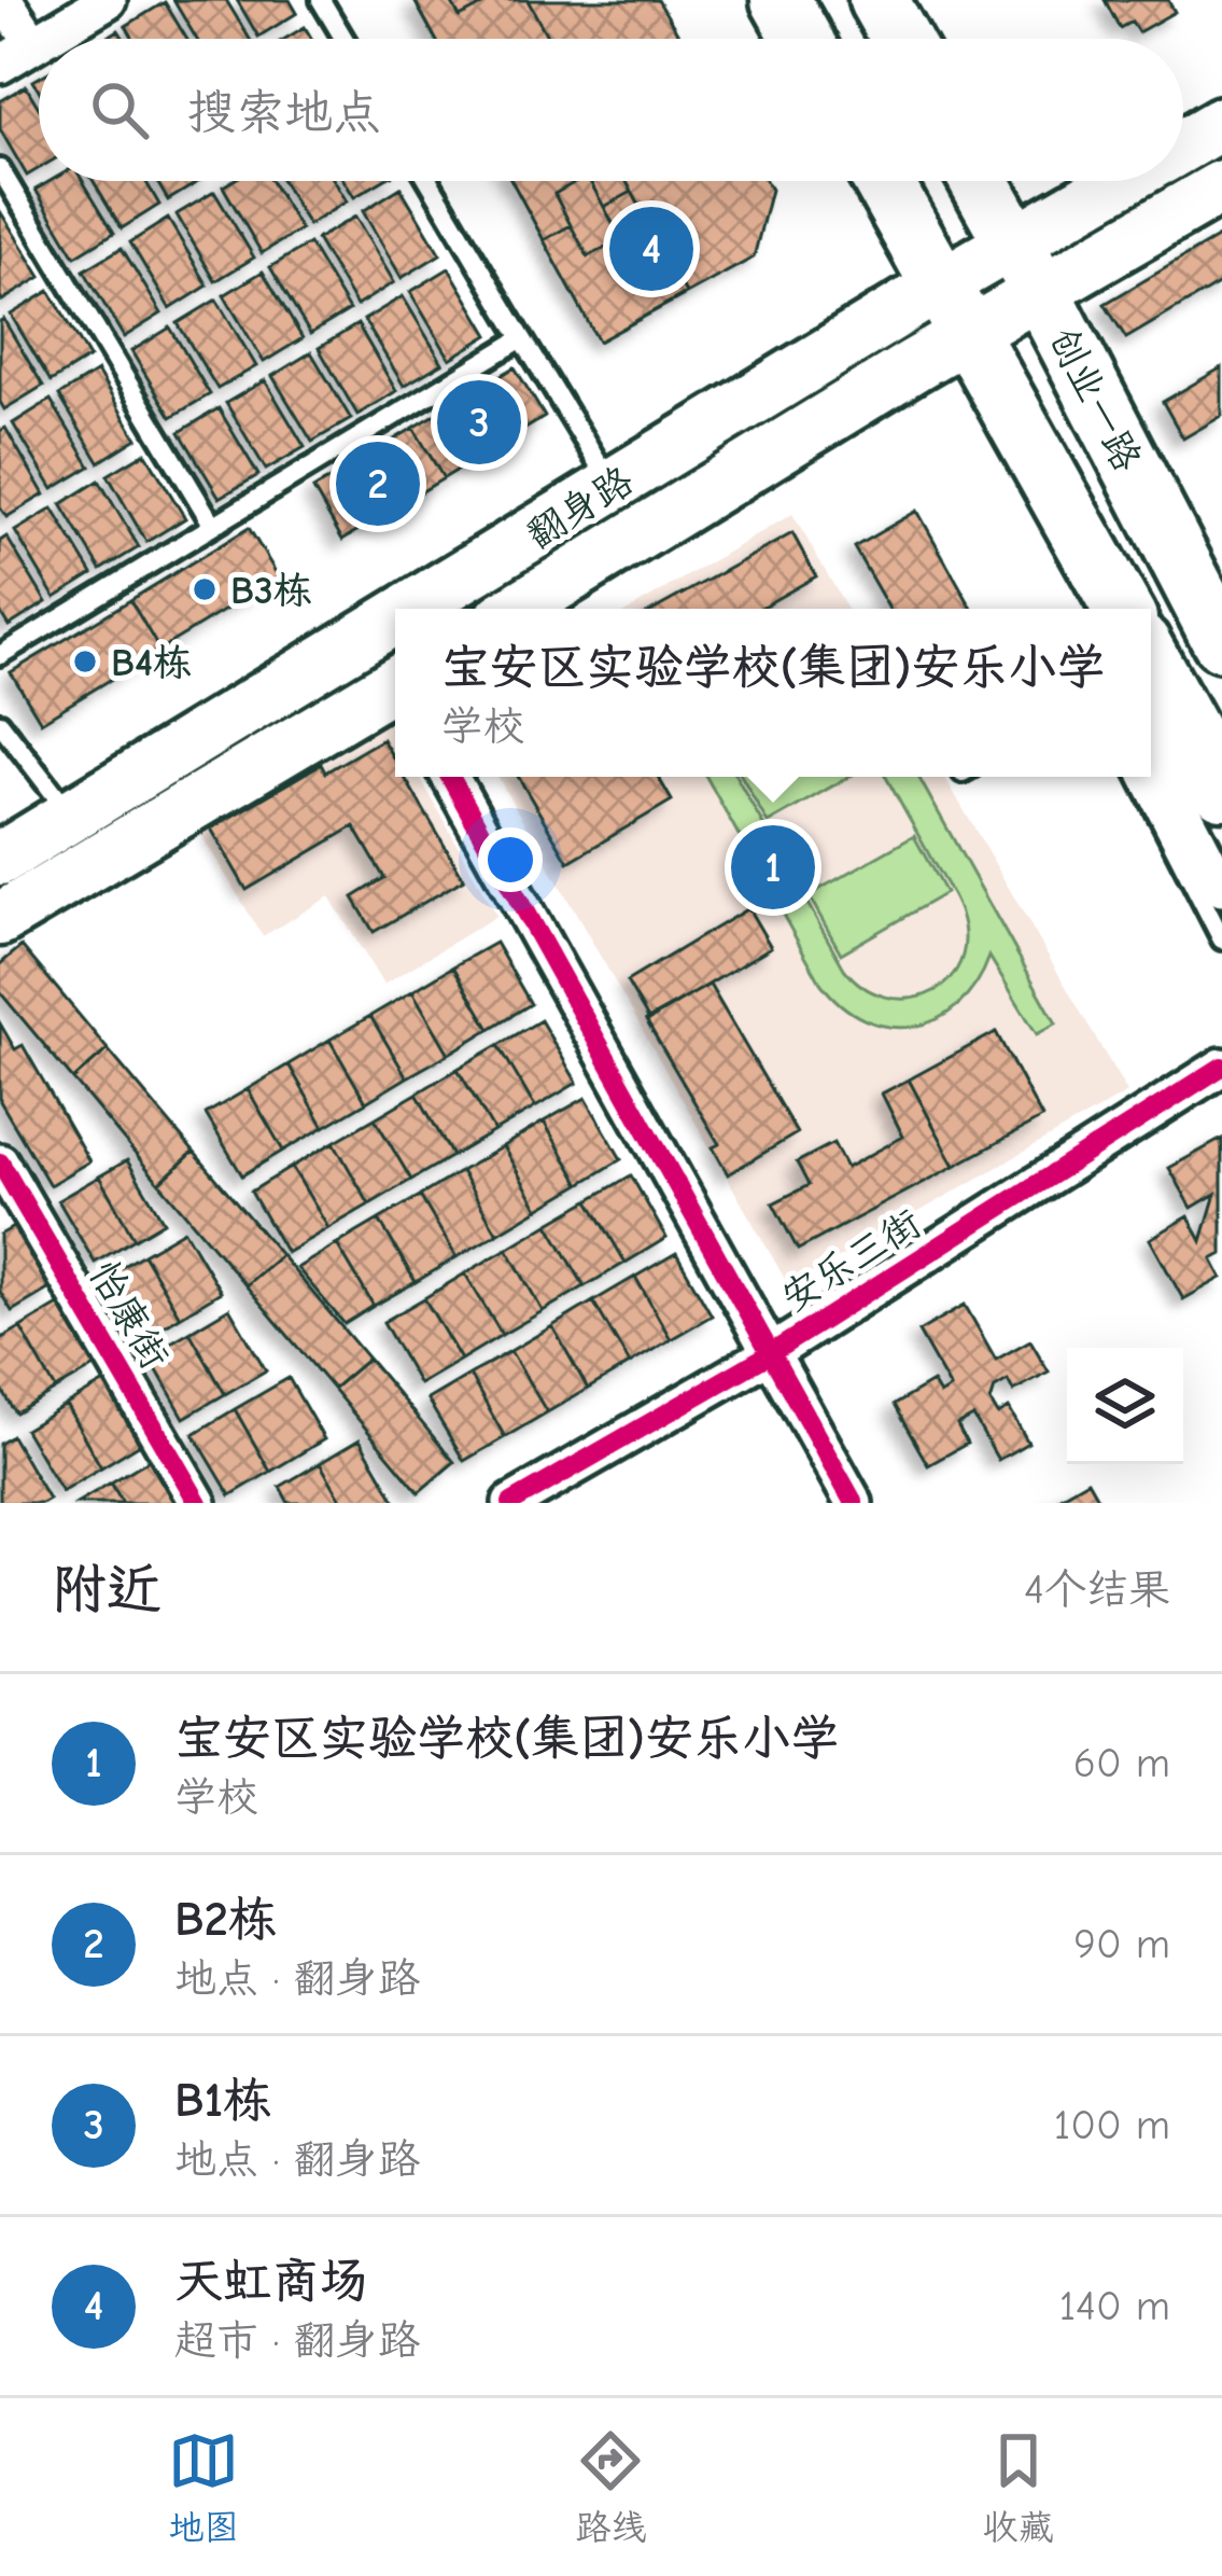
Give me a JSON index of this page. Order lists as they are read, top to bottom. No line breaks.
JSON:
{"streets":{"main road":["创业一路","翻身路"],"street":["安乐三街","怡康街"]},"crossings":[["创业一路","翻身路"]],"places":["B3栋","B4栋"],"page":{"search":"搜索地点","pins":["4","3","2","1"],"popup":["宝安区实验学校(集团)安乐小学","学校"],"heading":["附近","4个结果"],"list":[{"mark":"1","name":"宝安区实验学校(集团)安乐小学","note":"学校","value":"60 m"},{"mark":"2","name":"B2栋","note":"地点 · 翻身路","value":"90 m"},{"mark":"3","name":"B1栋","note":"地点 · 翻身路","value":"100 m"},{"mark":"4","name":"天虹商场","note":"超市 · 翻身路","value":"140 m"}],"nav":["地图","路线","收藏"]}}
